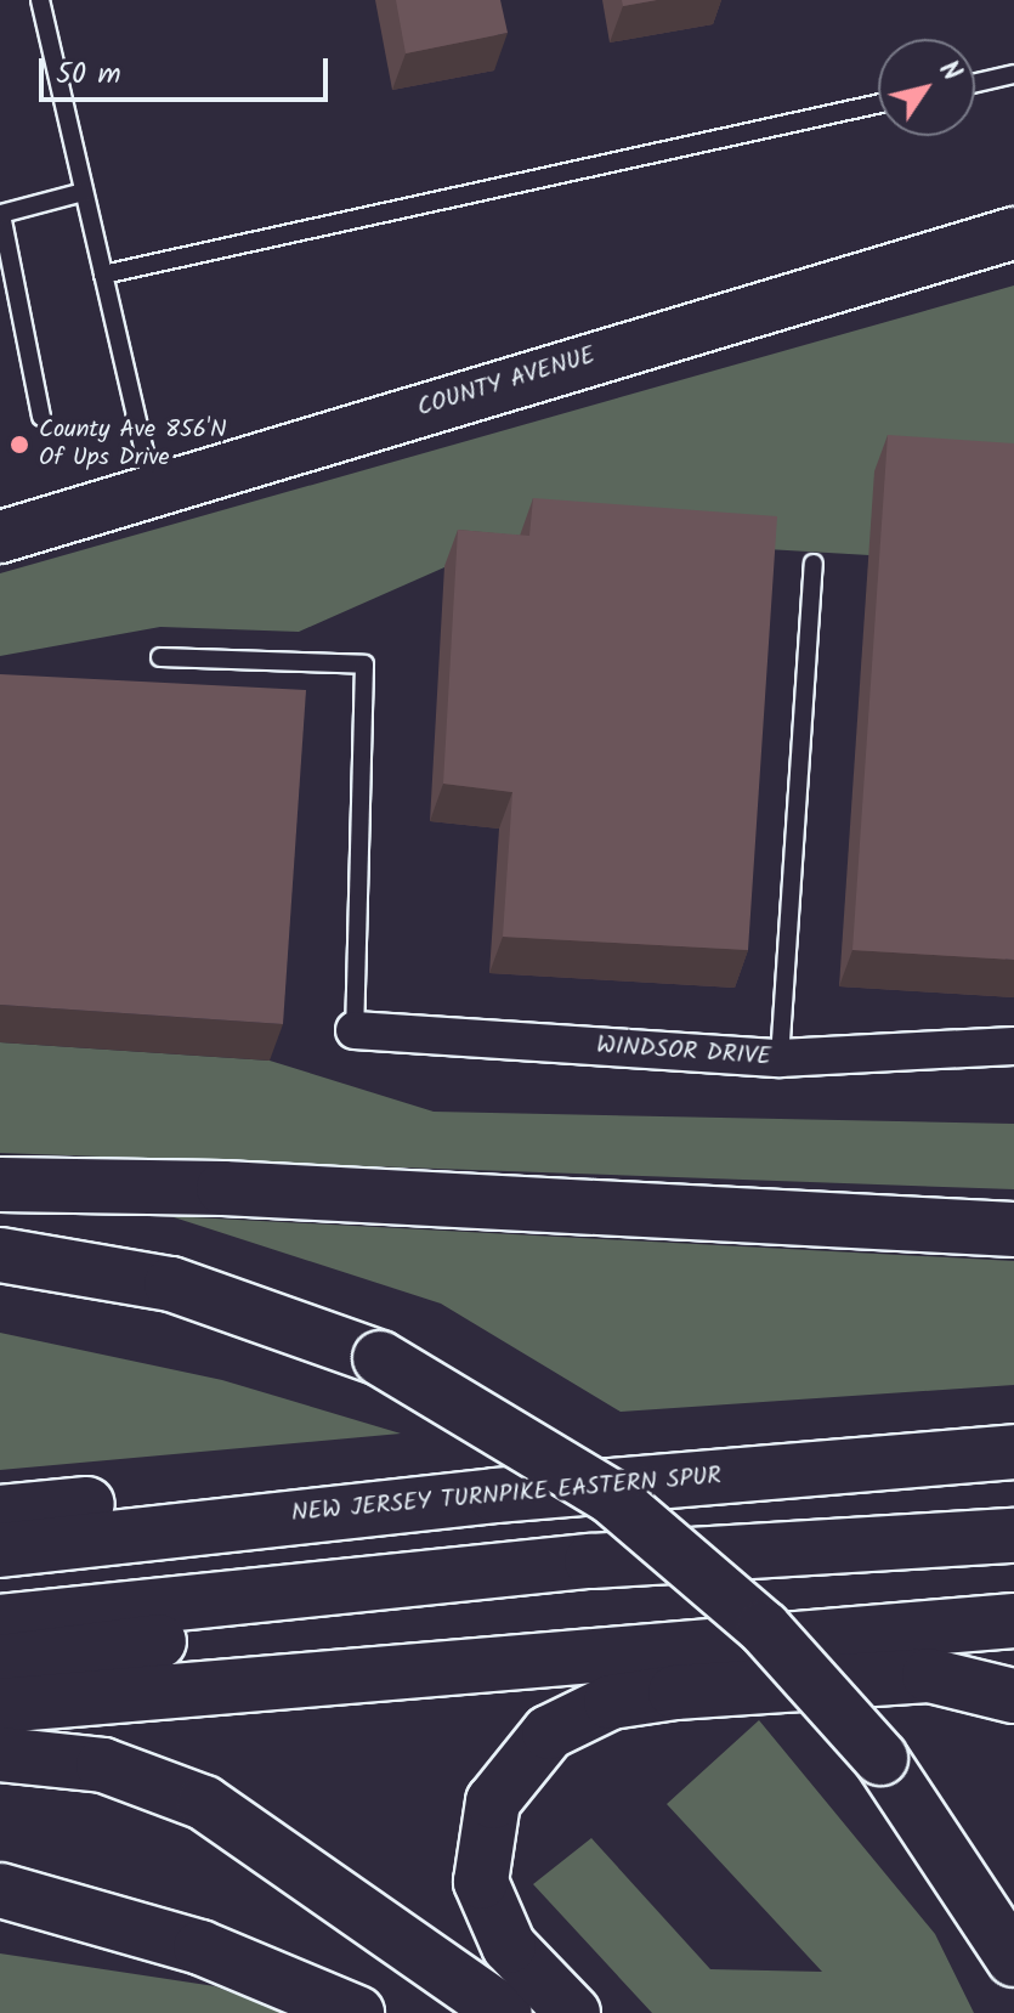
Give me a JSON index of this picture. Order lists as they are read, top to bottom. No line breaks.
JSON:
{"streets":{"highway":["NEW JERSEY TURNPIKE EASTERN SPUR"],"main road":["COUNTY AVENUE"],"street":["WINDSOR DRIVE"]},"places":["County Ave 856'N Of Ups Drive"],"scale_bar":"50 m","north":"top right"}
